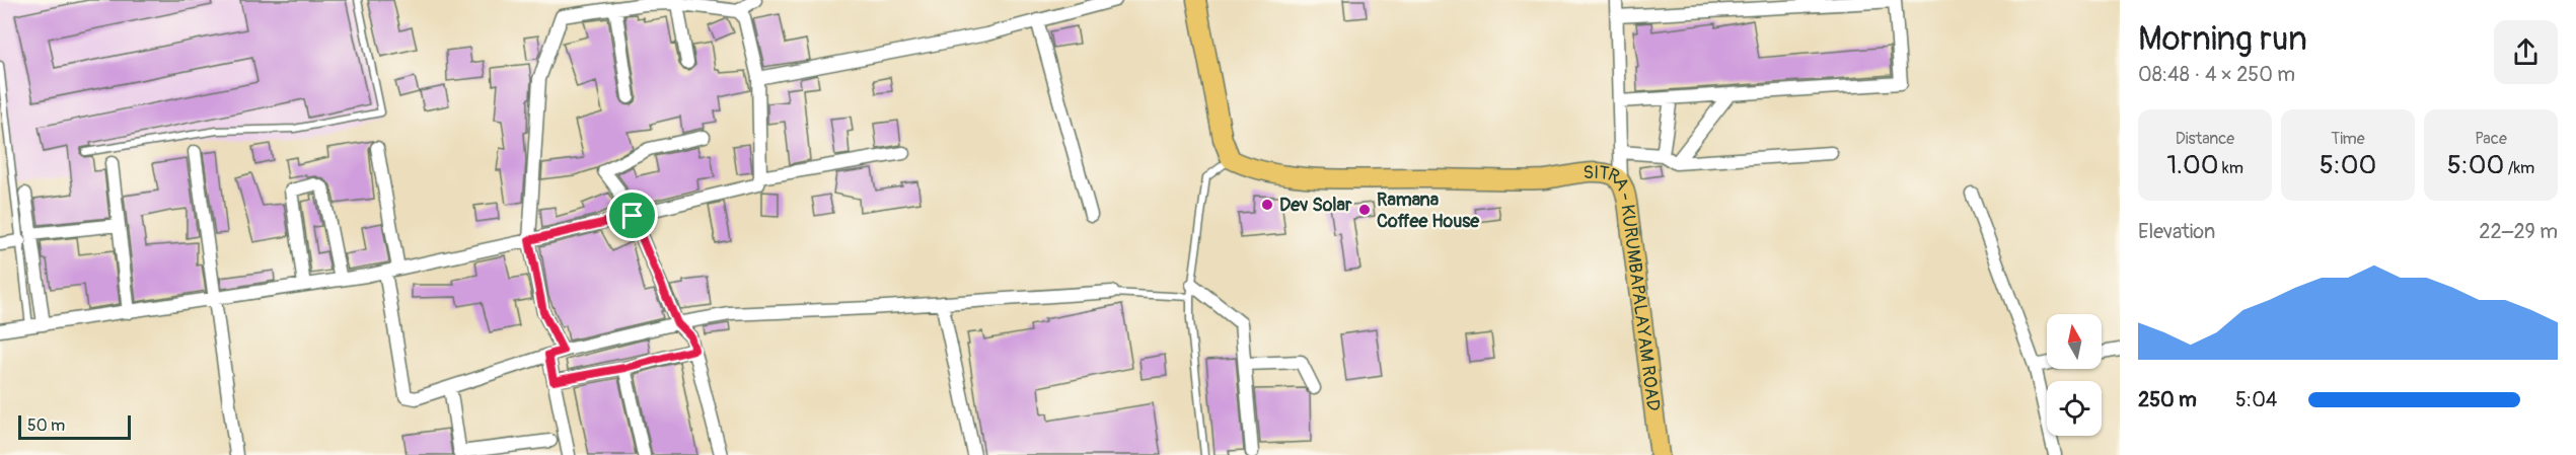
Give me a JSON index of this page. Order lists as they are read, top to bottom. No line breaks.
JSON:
{"streets":{"main road":["SITRA - KURUMBAPALAYAM ROAD"]},"places":["Dev Solar","Ramana Coffee House"],"scale_bar":"50 m","north":"top","page":{"heading":["Morning run","08:48 · 4 × 250 m"],"stats":[["Distance","1.00 km"],["Time","5:00"],["Pace","5:00 /km"]],"chart":["Elevation","22–29 m"],"list":[{"name":"250 m","note":"5:04"}],"scale":"50 m"}}
